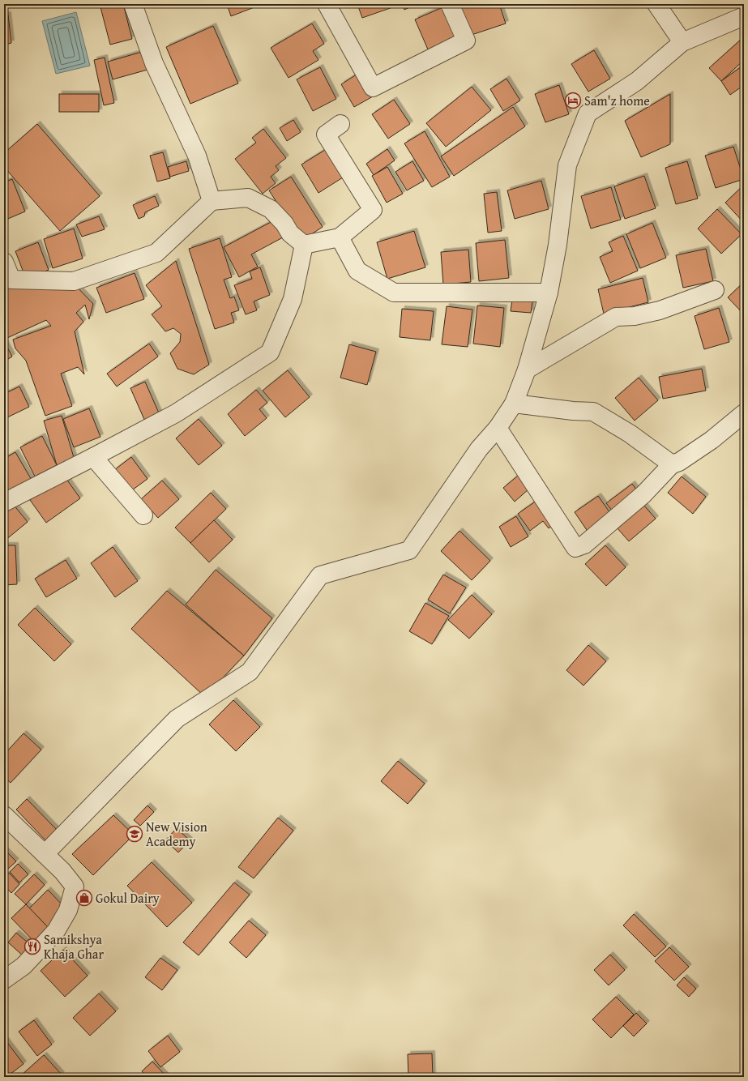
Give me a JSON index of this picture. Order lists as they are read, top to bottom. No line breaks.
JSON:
{"places":{"hotel":["Sam'z home"],"school or university":["New Vision Academy"],"shop":["Gokul Dairy"],"restaurant":["Samikshya Khaja Ghar"]}}
